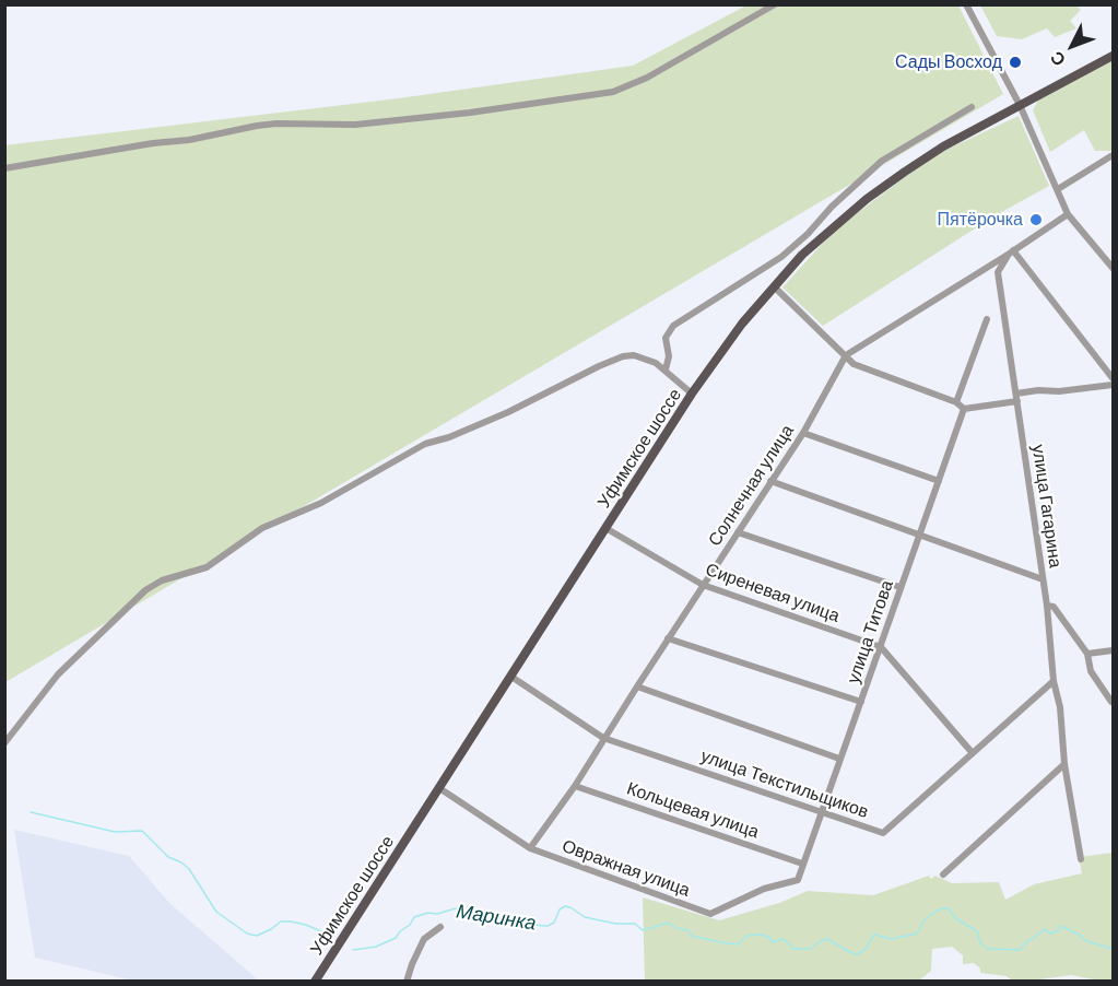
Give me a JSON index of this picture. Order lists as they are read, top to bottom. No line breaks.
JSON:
{"streets":{"main road":["Уфимское шоссе"],"street":["Солнечная улица","улица Гагарина","Сиреневая улица","улица Титова","улица Текстильщиков","Кольцевая улица","Овражная улица"]},"crossings":[["Уфимское шоссе","Сиреневая улица"],["Уфимское шоссе","улица Текстильщиков"],["Уфимское шоссе","Овражная улица"],["Солнечная улица","улица Гагарина"],["Солнечная улица","Сиреневая улица"],["Солнечная улица","улица Текстильщиков"],["Солнечная улица","Кольцевая улица"],["Солнечная улица","Овражная улица"],["улица Гагарина","улица Текстильщиков"],["Сиреневая улица","улица Титова"],["Сиреневая улица","улица Текстильщиков"],["улица Титова","улица Текстильщиков"],["улица Титова","Кольцевая улица"],["улица Титова","Овражная улица"],["Кольцевая улица","Овражная улица"]],"water":["Маринка"],"places":["Сады Восход","Пятёрочка"],"north":"bottom left"}
